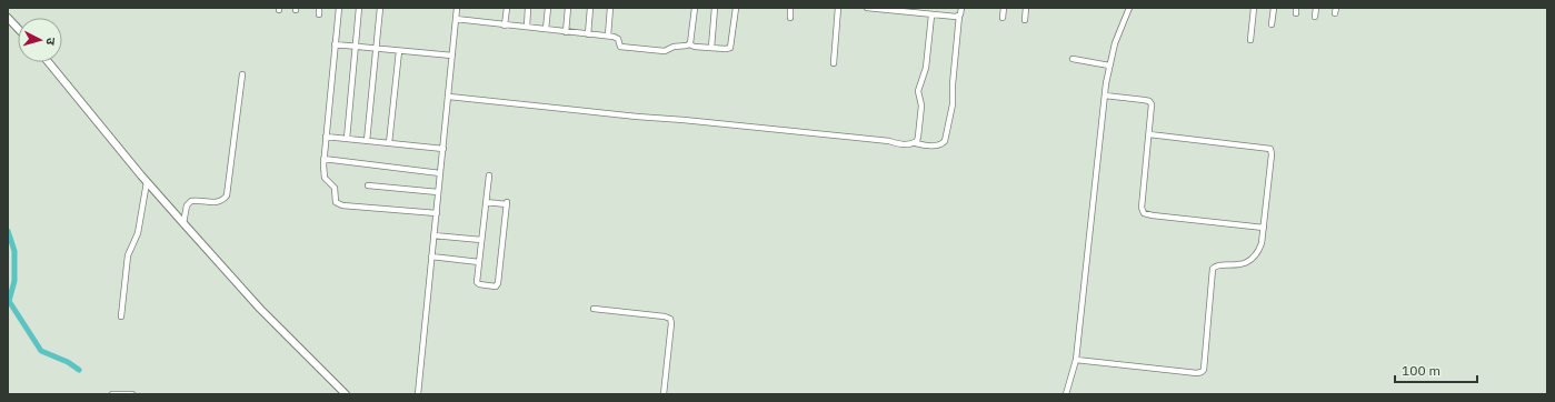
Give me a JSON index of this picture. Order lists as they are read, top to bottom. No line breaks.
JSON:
{"scale_bar":"100 m","north":"right"}
